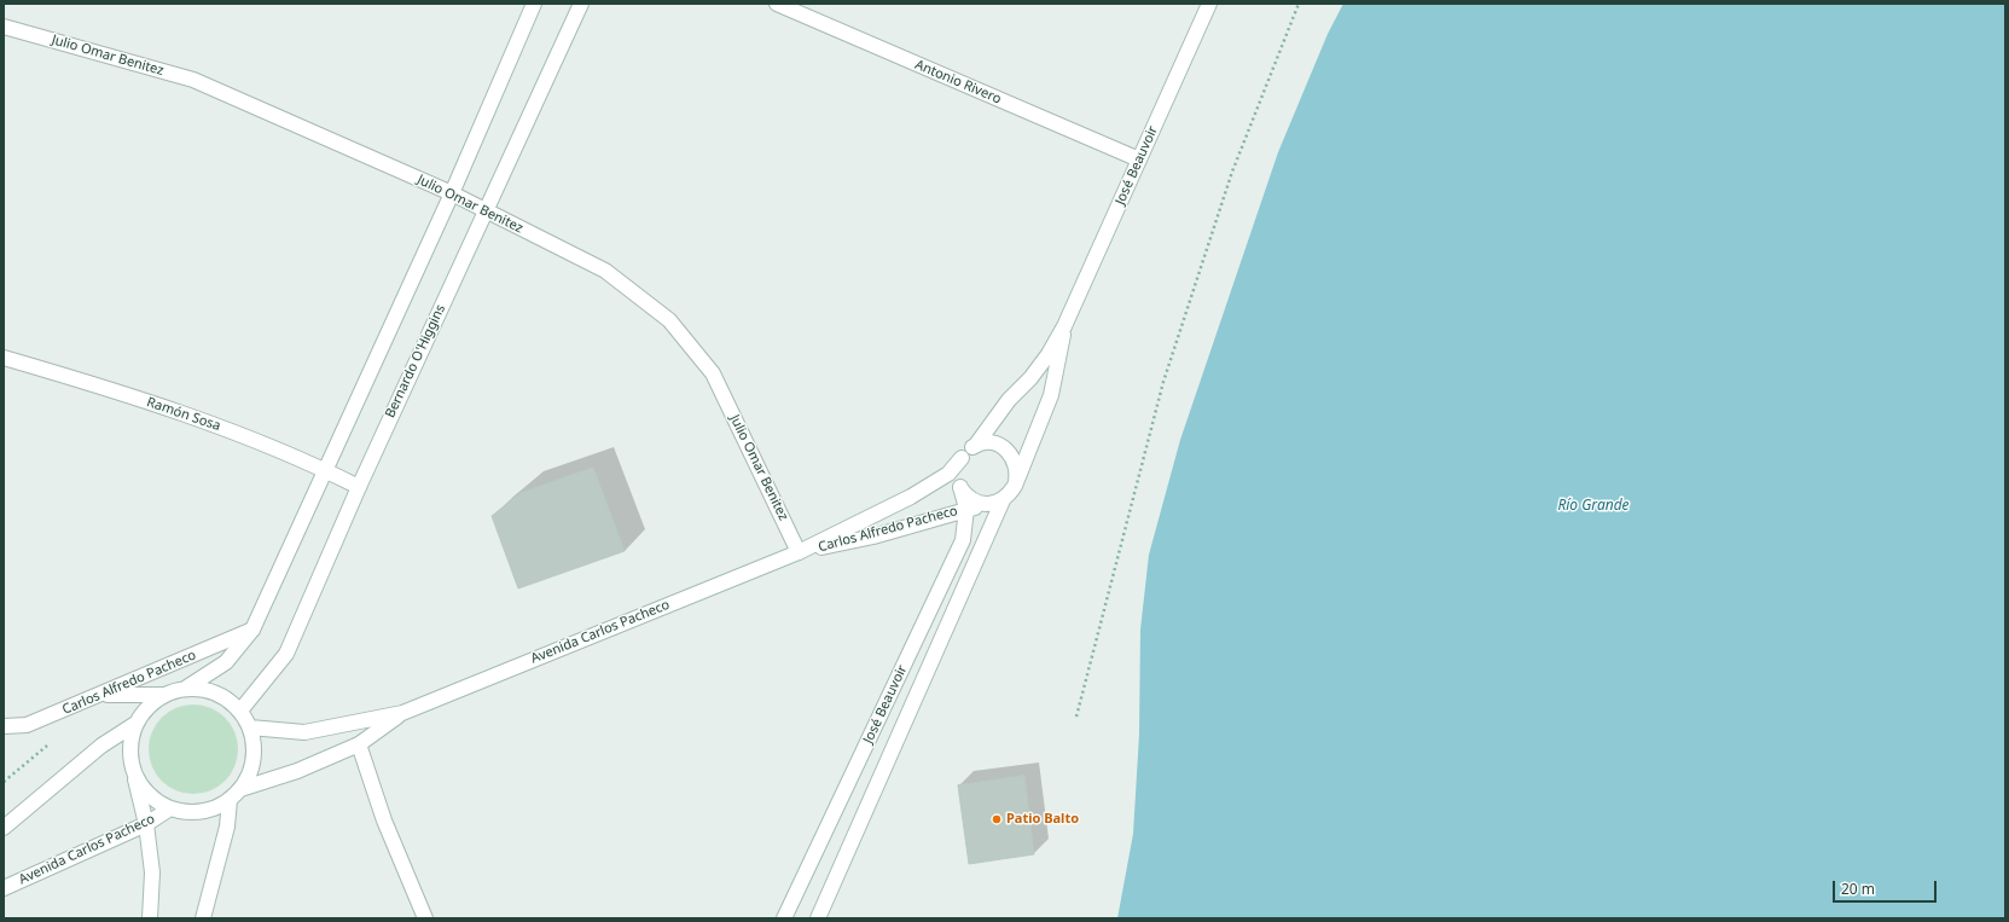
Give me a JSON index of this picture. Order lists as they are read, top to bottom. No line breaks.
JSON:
{"streets":{"street":["Julio Omar Benitez","Antonio Rivero","José Beauvoir","Bernardo O'Higgins","Ramón Sosa","Carlos Alfredo Pacheco","Avenida Carlos Pacheco"]},"crossings":[["Julio Omar Benitez","Bernardo O'Higgins"],["Julio Omar Benitez","Carlos Alfredo Pacheco"],["Julio Omar Benitez","Avenida Carlos Pacheco"],["Antonio Rivero","José Beauvoir"],["José Beauvoir","Carlos Alfredo Pacheco"],["Bernardo O'Higgins","Ramón Sosa"],["Bernardo O'Higgins","Avenida Carlos Pacheco"],["Carlos Alfredo Pacheco","Avenida Carlos Pacheco"]],"water":["Río Grande"],"places":["Patio Balto"],"scale_bar":"20 m"}
